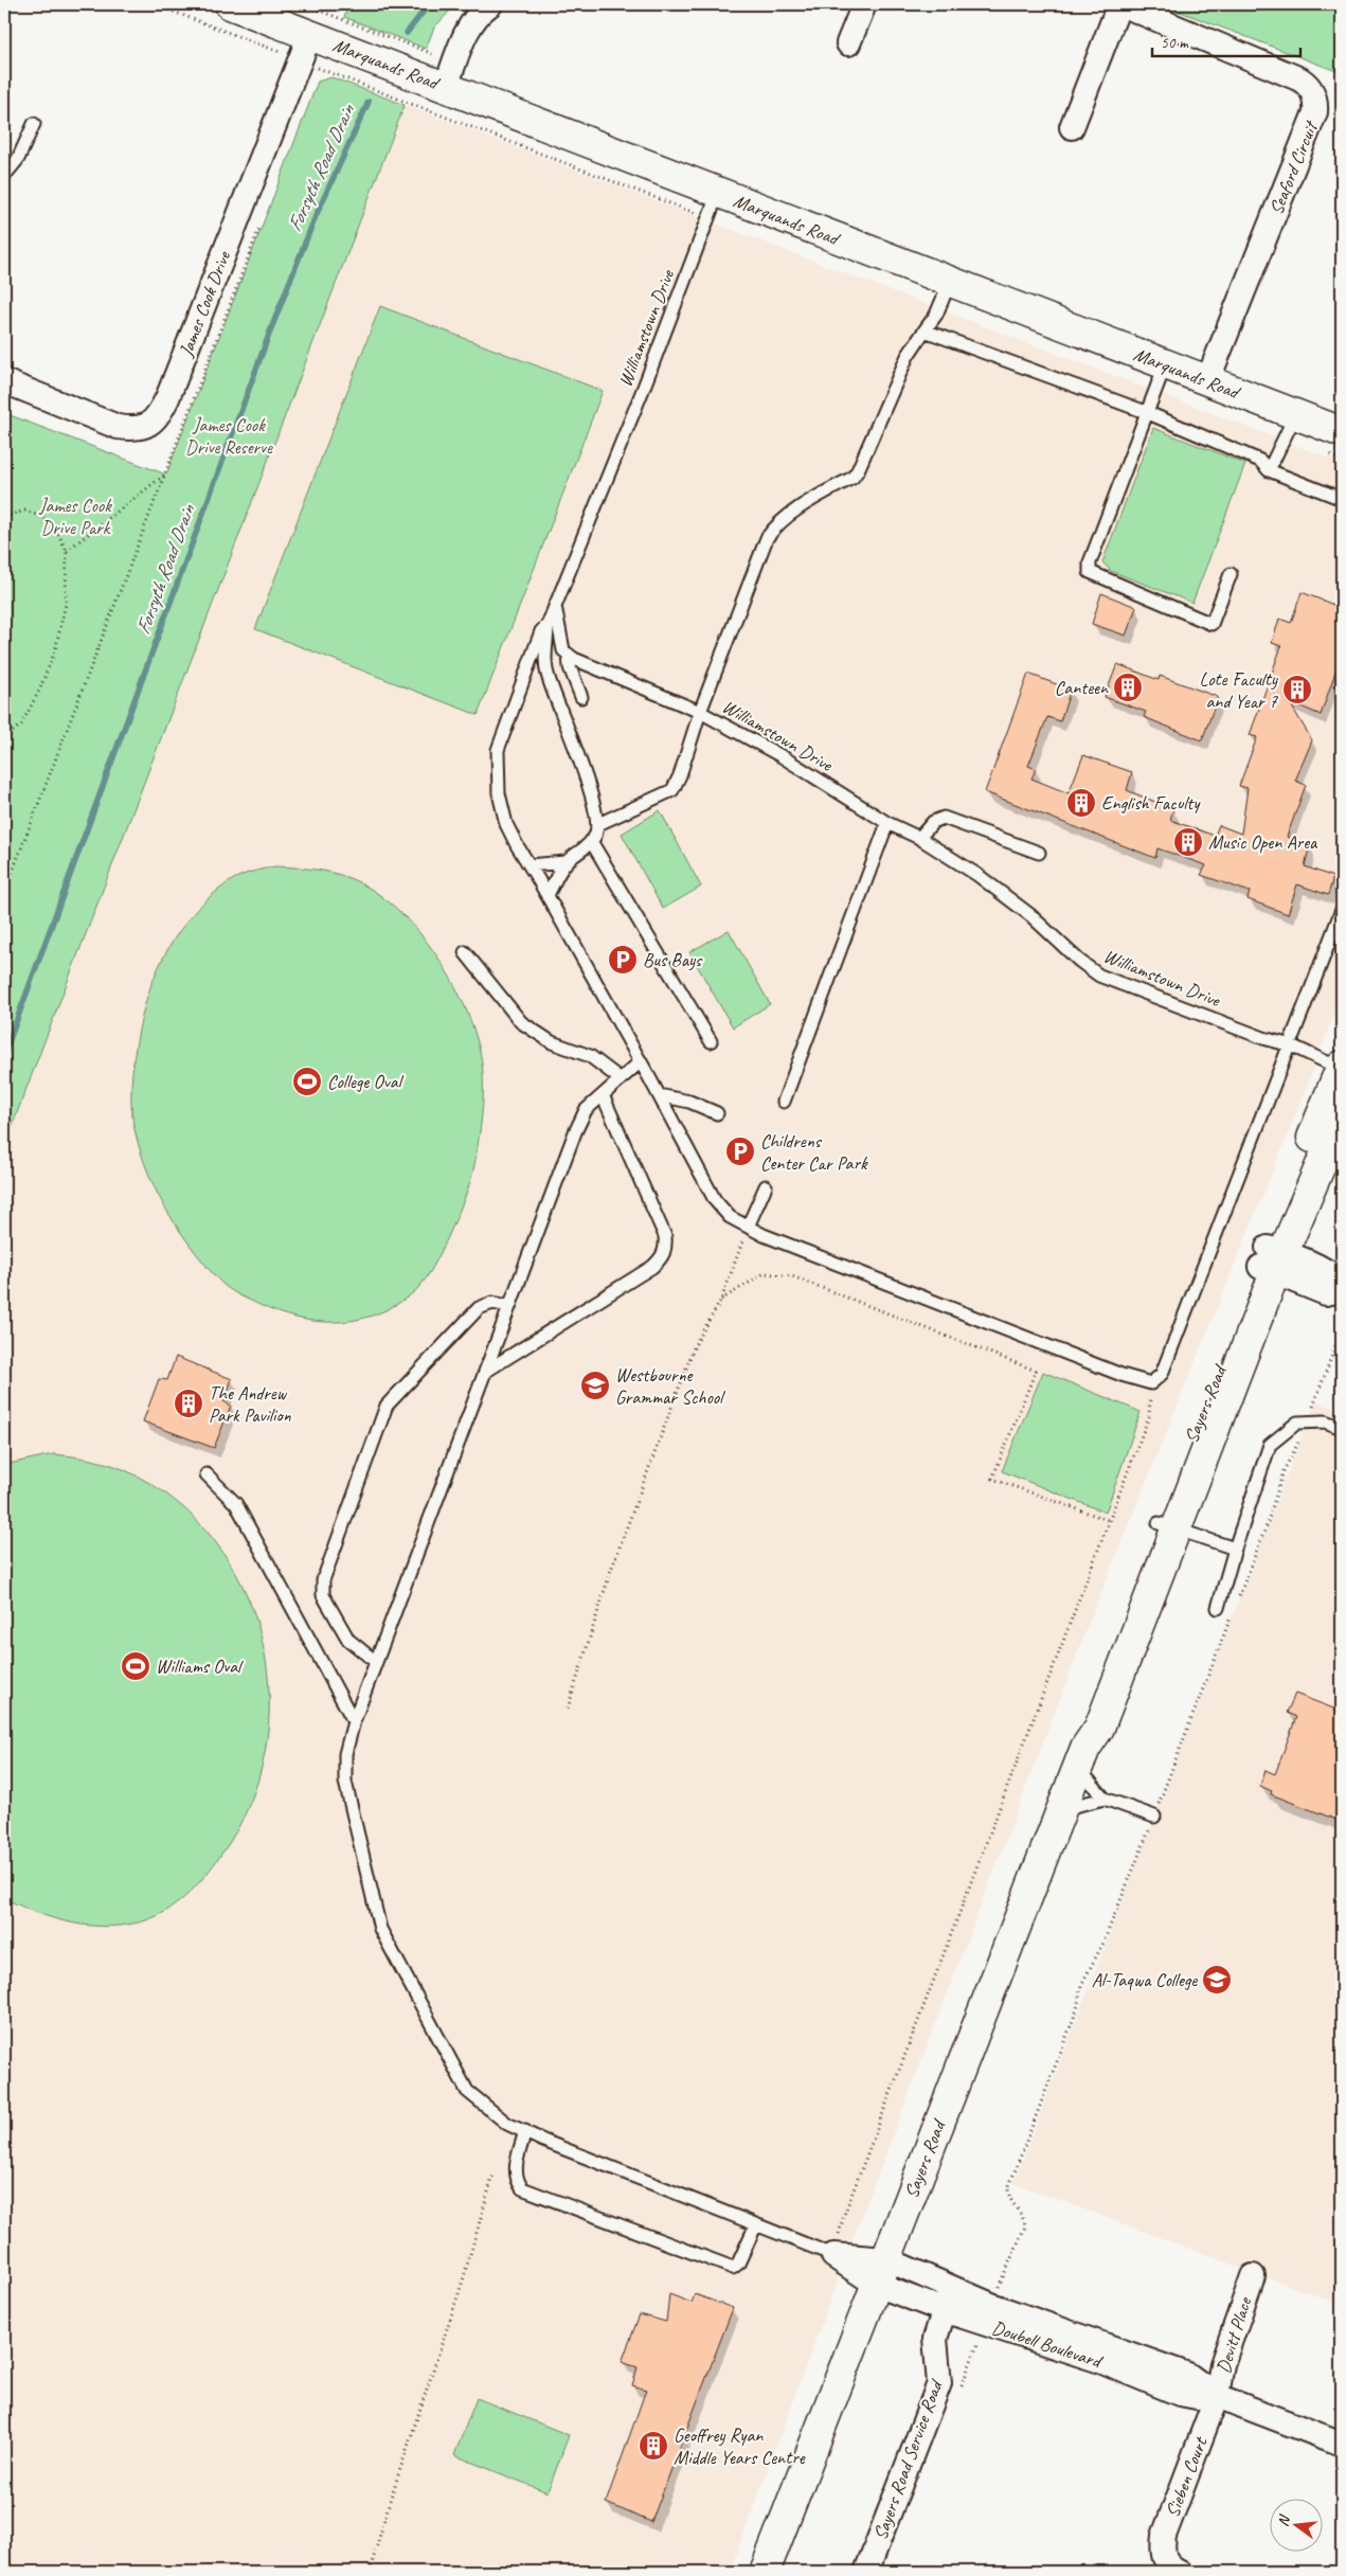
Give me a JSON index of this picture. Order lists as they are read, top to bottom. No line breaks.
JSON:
{"streets":{"main road":["Marquands Road","Sayers Road"],"street":["Seaford Circuit","James Cook Drive","Devitt Place","Doubell Boulevard","Sayers Road Service Road","Sieben Court"],"lane":["Williamstown Drive"]},"crossings":[["Marquands Road","Seaford Circuit"],["Marquands Road","James Cook Drive"],["Marquands Road","Williamstown Drive"],["Williamstown Drive","Sayers Road"],["Sayers Road","Doubell Boulevard"],["Devitt Place","Doubell Boulevard"],["Devitt Place","Sieben Court"],["Doubell Boulevard","Sayers Road Service Road"],["Doubell Boulevard","Sieben Court"]],"water":["Forsyth Road Drain"],"parks":["James Cook Drive Reserve","James Cook Drive Park"],"places":{"building":["Canteen","Lote Faculty and Year 7","English Faculty","Music Open Area","The Andrew Park Pavilion","Geoffrey Ryan Middle Years Centre"],"parking":["Bus Bays","Childrens Center Car Park"],"sports":["College Oval","Williams Oval"],"school or university":["Westbourne Grammar School","Al-Taqwa College"]},"scale_bar":"50 m","north":"left"}
